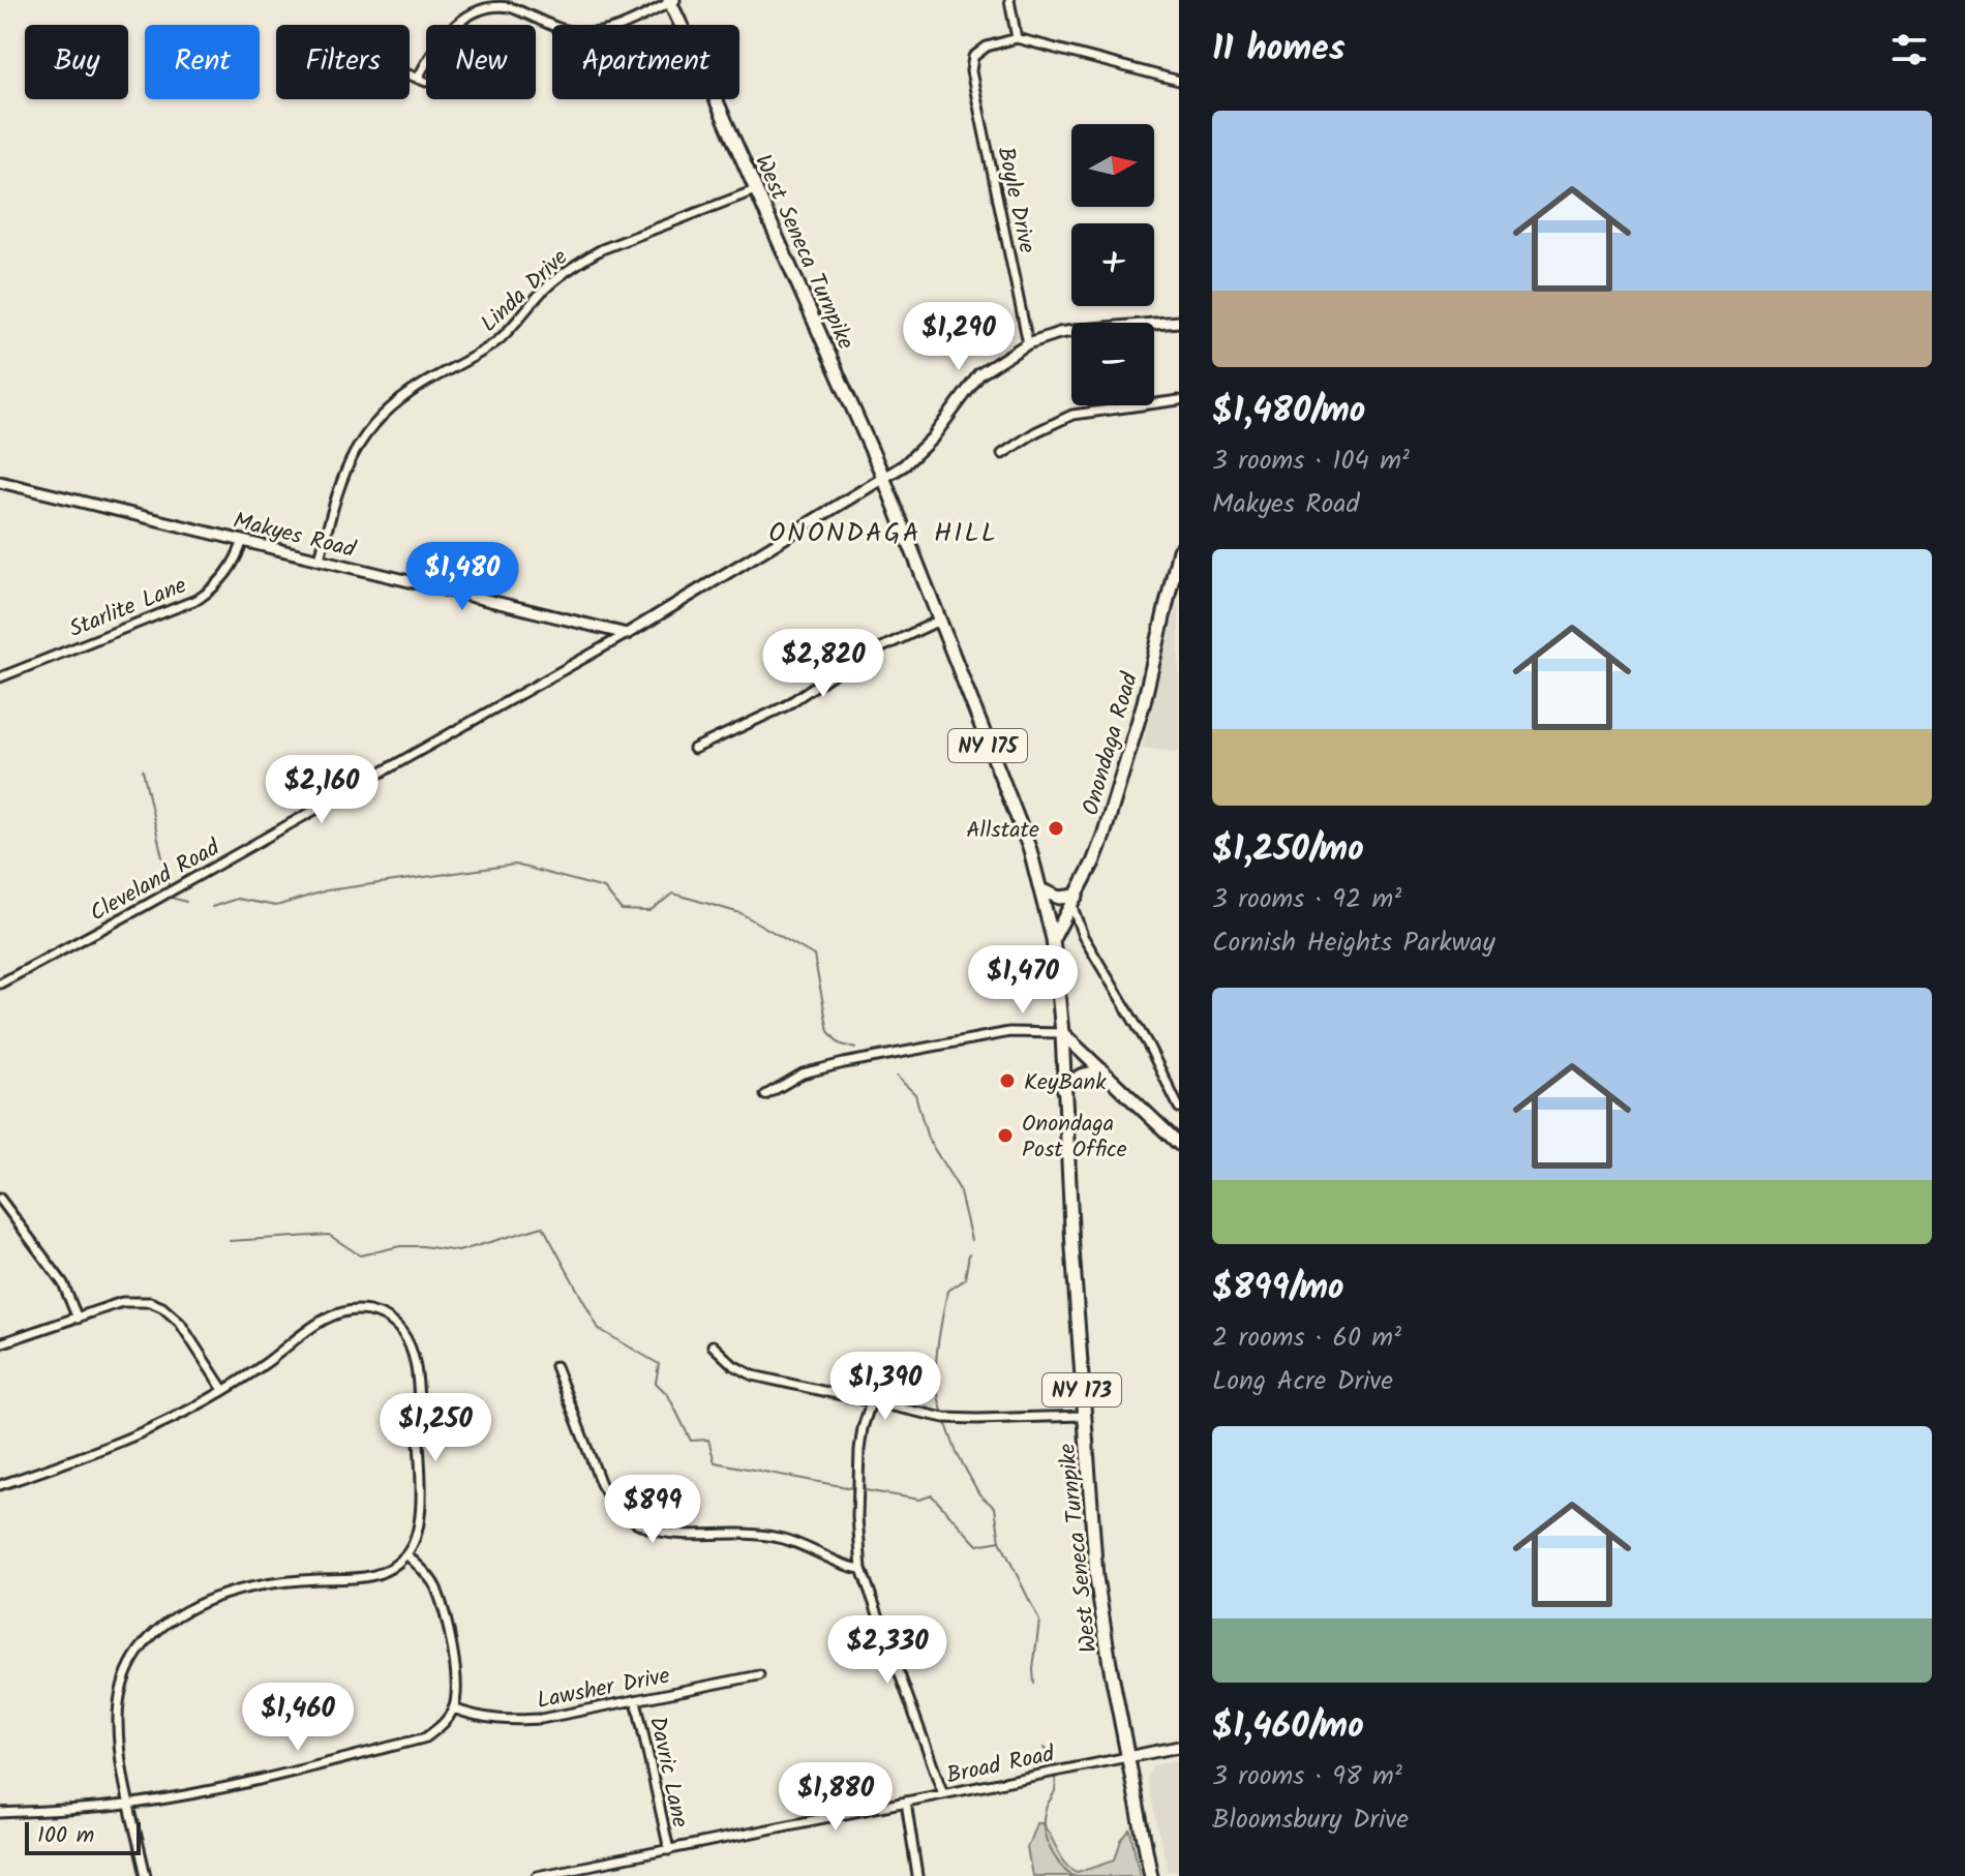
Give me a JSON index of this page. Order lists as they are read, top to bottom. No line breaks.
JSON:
{"streets":{"main road":["West Seneca Turnpike","Onondaga Road","NY 175","NY 173"],"street":["Boyle Drive","Linda Drive","Makyes Road","Starlite Lane","Cleveland Road","Lawsher Drive","Broad Road","Davric Lane"]},"crossings":[["West Seneca Turnpike","Linda Drive"],["West Seneca Turnpike","Onondaga Road"],["West Seneca Turnpike","Broad Road"],["Linda Drive","Makyes Road"],["Makyes Road","Starlite Lane"],["Makyes Road","Cleveland Road"],["Lawsher Drive","Davric Lane"],["Broad Road","Davric Lane"]],"districts":["ONONDAGA HILL"],"places":["Allstate","KeyBank","Onondaga Post Office"],"scale_bar":"100 m","north":"right","page":{"heading":"11 homes","chip":["Buy","Rent","Filters","New","Apartment"],"list":[{"name":"$1,480/mo","note":"3 rooms · 104 m² · Makyes Road"},{"name":"$1,250/mo","note":"3 rooms · 92 m² · Cornish Heights Parkway"},{"name":"$899/mo","note":"2 rooms · 60 m² · Long Acre Drive"},{"name":"$1,460/mo","note":"3 rooms · 98 m² · Bloomsbury Drive"}],"map_buttons":["+","−"],"price":["$1,290","$1,480","$2,820","$2,160","$1,470","$1,390","$1,250","$899","$2,330","$1,460","$1,880"],"scale":"100 m"}}
